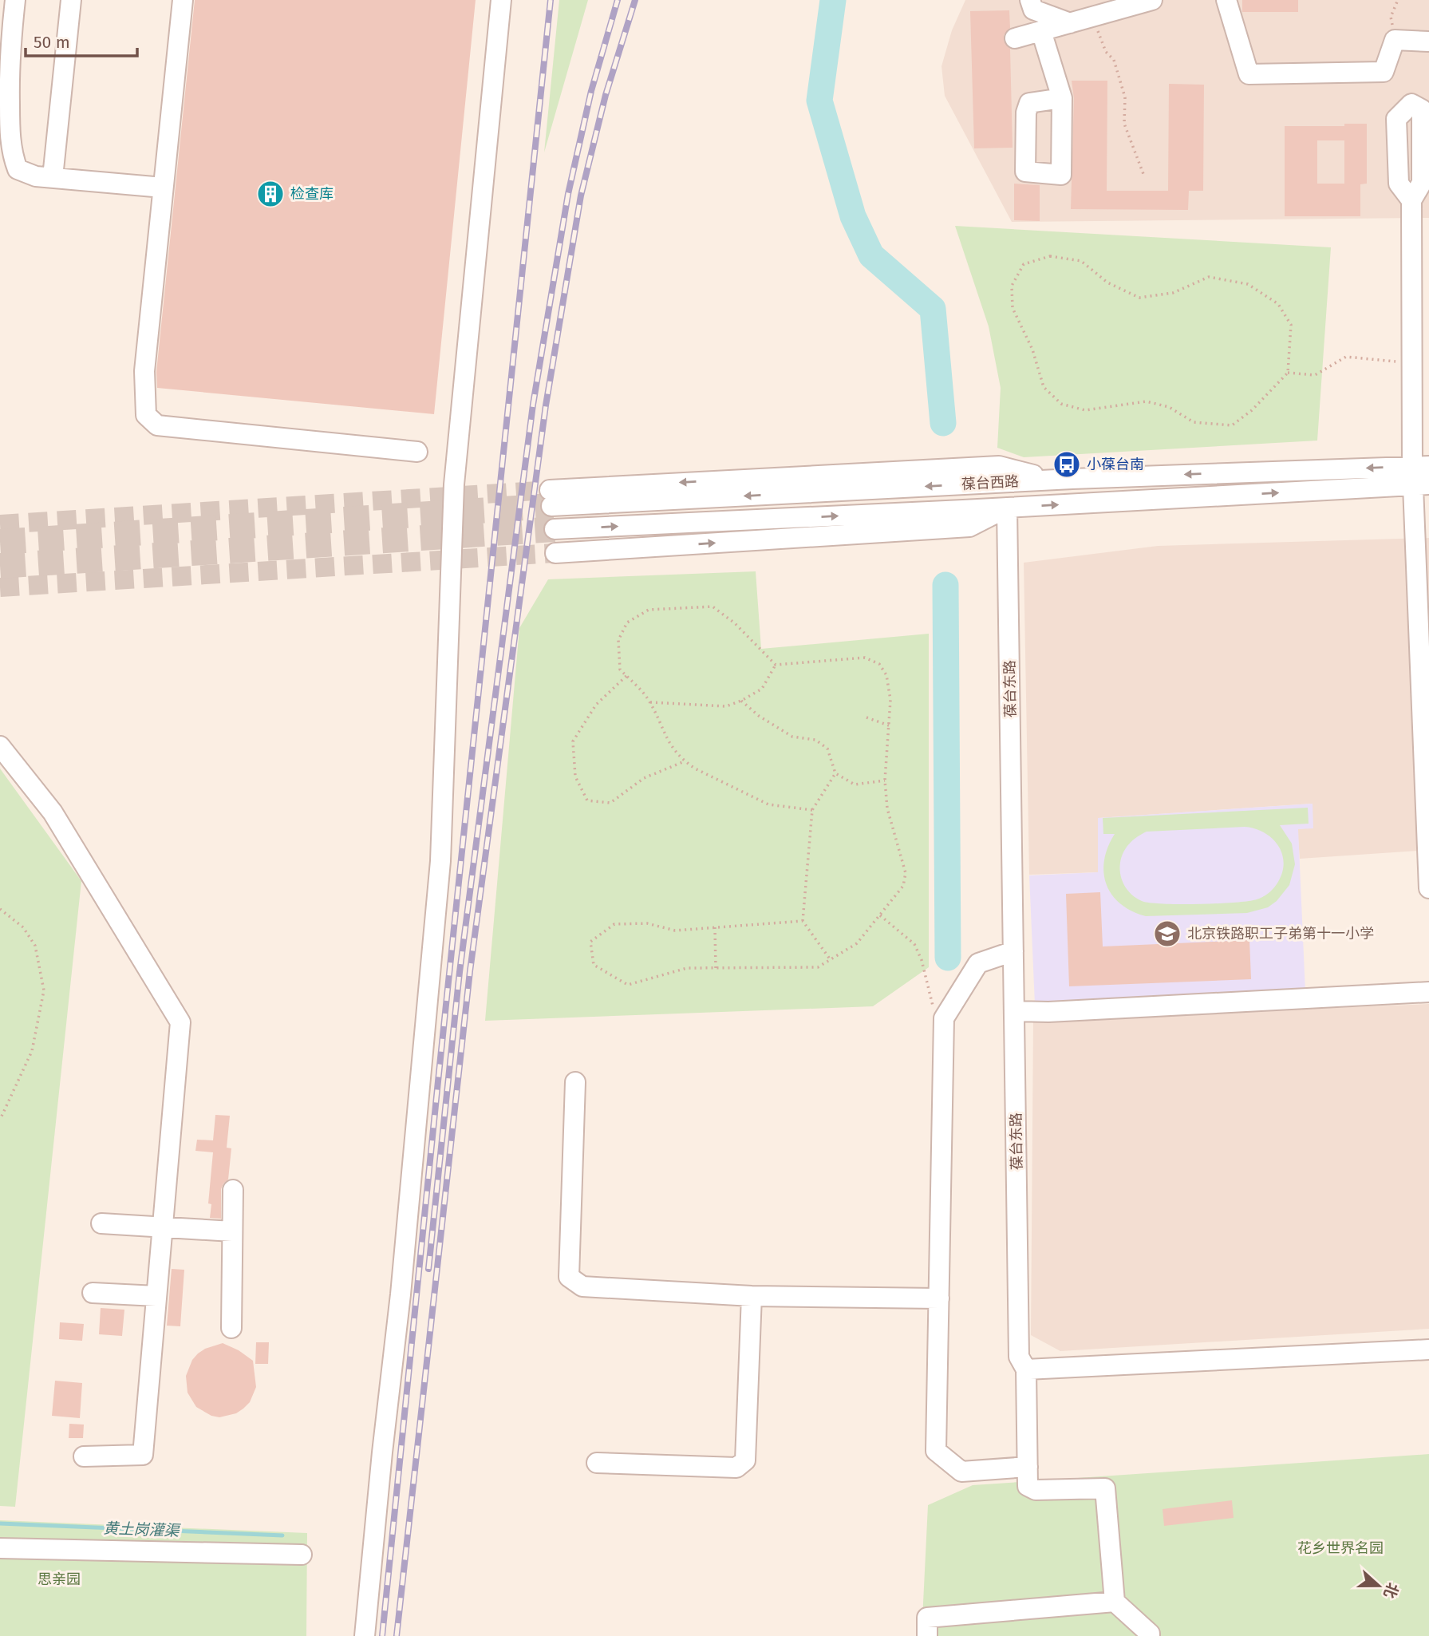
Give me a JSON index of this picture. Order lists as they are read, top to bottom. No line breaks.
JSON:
{"streets":{"street":["葆台西路","葆台东路"]},"crossings":[["葆台西路","葆台东路"]],"water":["黄土岗灌渠"],"parks":["花乡世界名园","思亲园"],"places":{"building":["检查库"],"bus stop":["小葆台南"],"school or university":["北京铁路职工子弟第十一小学"]},"scale_bar":"50 m","north":"right"}
